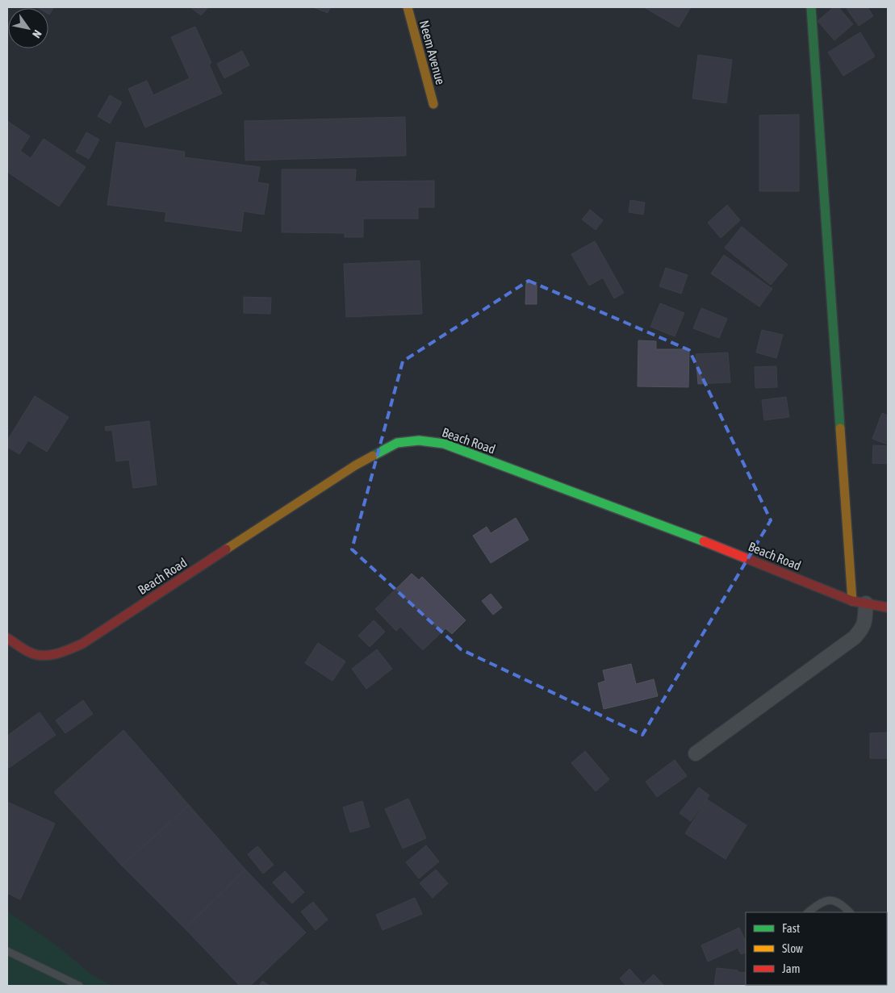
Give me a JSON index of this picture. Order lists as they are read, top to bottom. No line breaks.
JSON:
{"streets":{"street":["Neem Avenue","Beach Road"]},"legend":["Fast","Slow","Jam"],"north":"bottom right"}
